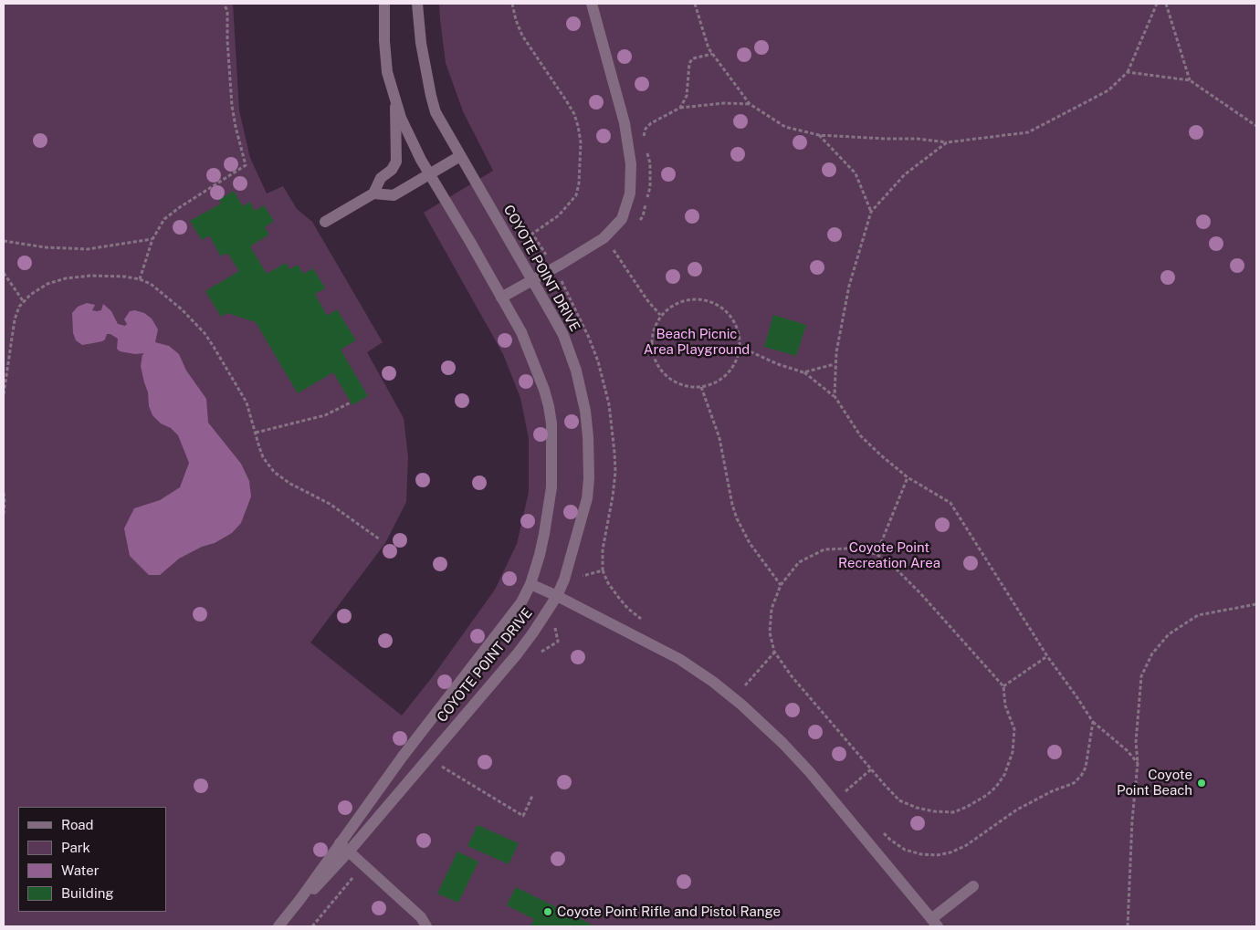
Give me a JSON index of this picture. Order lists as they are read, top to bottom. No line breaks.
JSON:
{"streets":{"street":["COYOTE POINT DRIVE"]},"parks":["Beach Picnic Area Playground","Coyote Point Recreation Area"],"places":["Coyote Point Beach","Coyote Point Rifle and Pistol Range"],"legend":["Road","Park","Water","Building"]}
